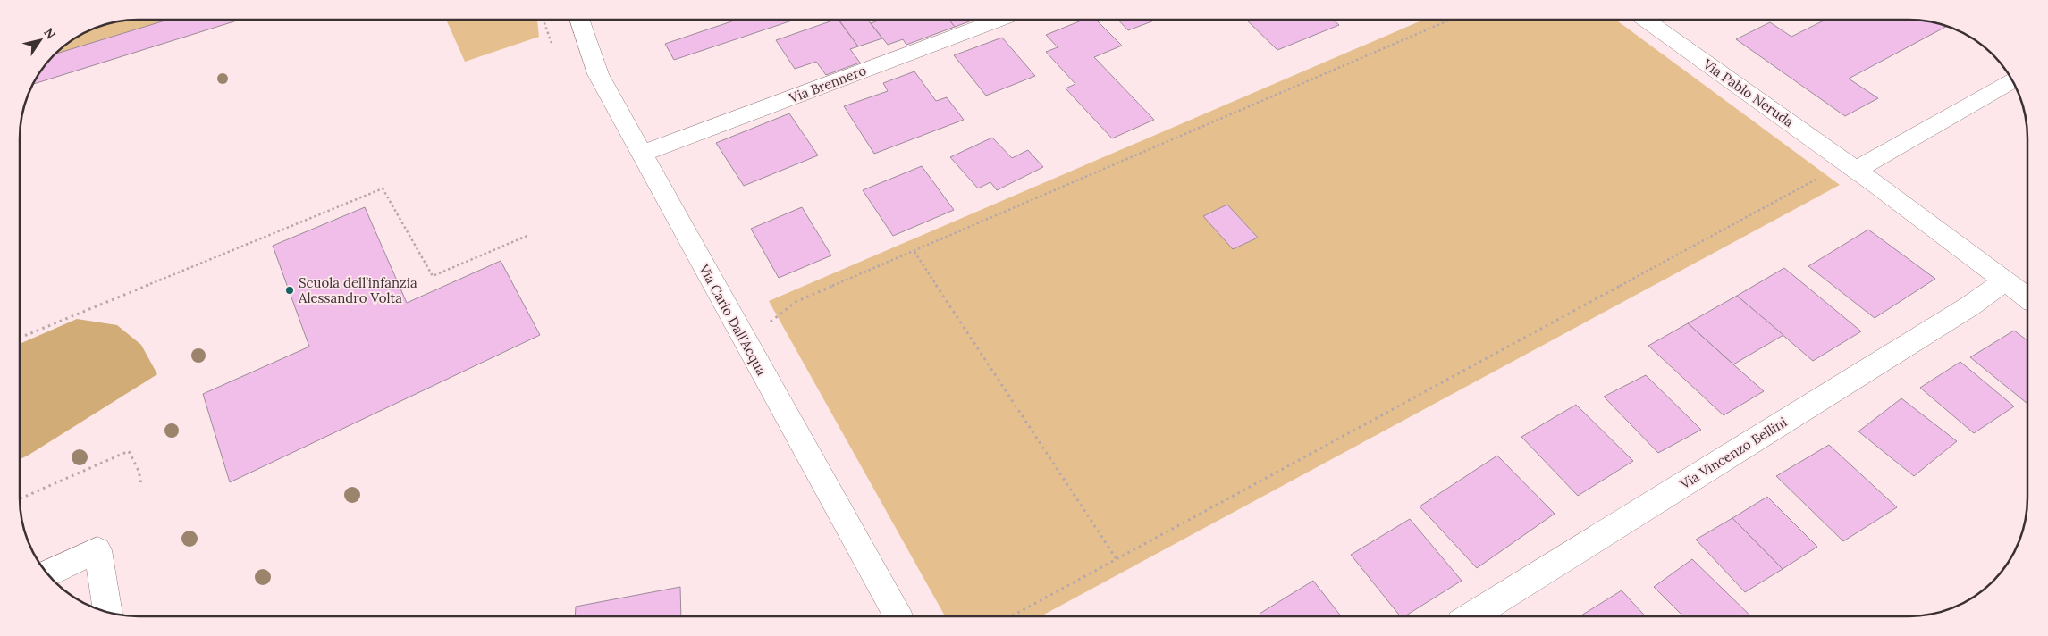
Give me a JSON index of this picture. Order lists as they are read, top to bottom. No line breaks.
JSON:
{"streets":{"street":["Via Brennero","Via Pablo Neruda","Via Carlo Dall'Acqua","Via Vincenzo Bellini"]},"crossings":[["Via Brennero","Via Carlo Dall'Acqua"],["Via Pablo Neruda","Via Vincenzo Bellini"]],"places":["Scuola dell’infanzia Alessandro Volta"],"north":"top right"}
